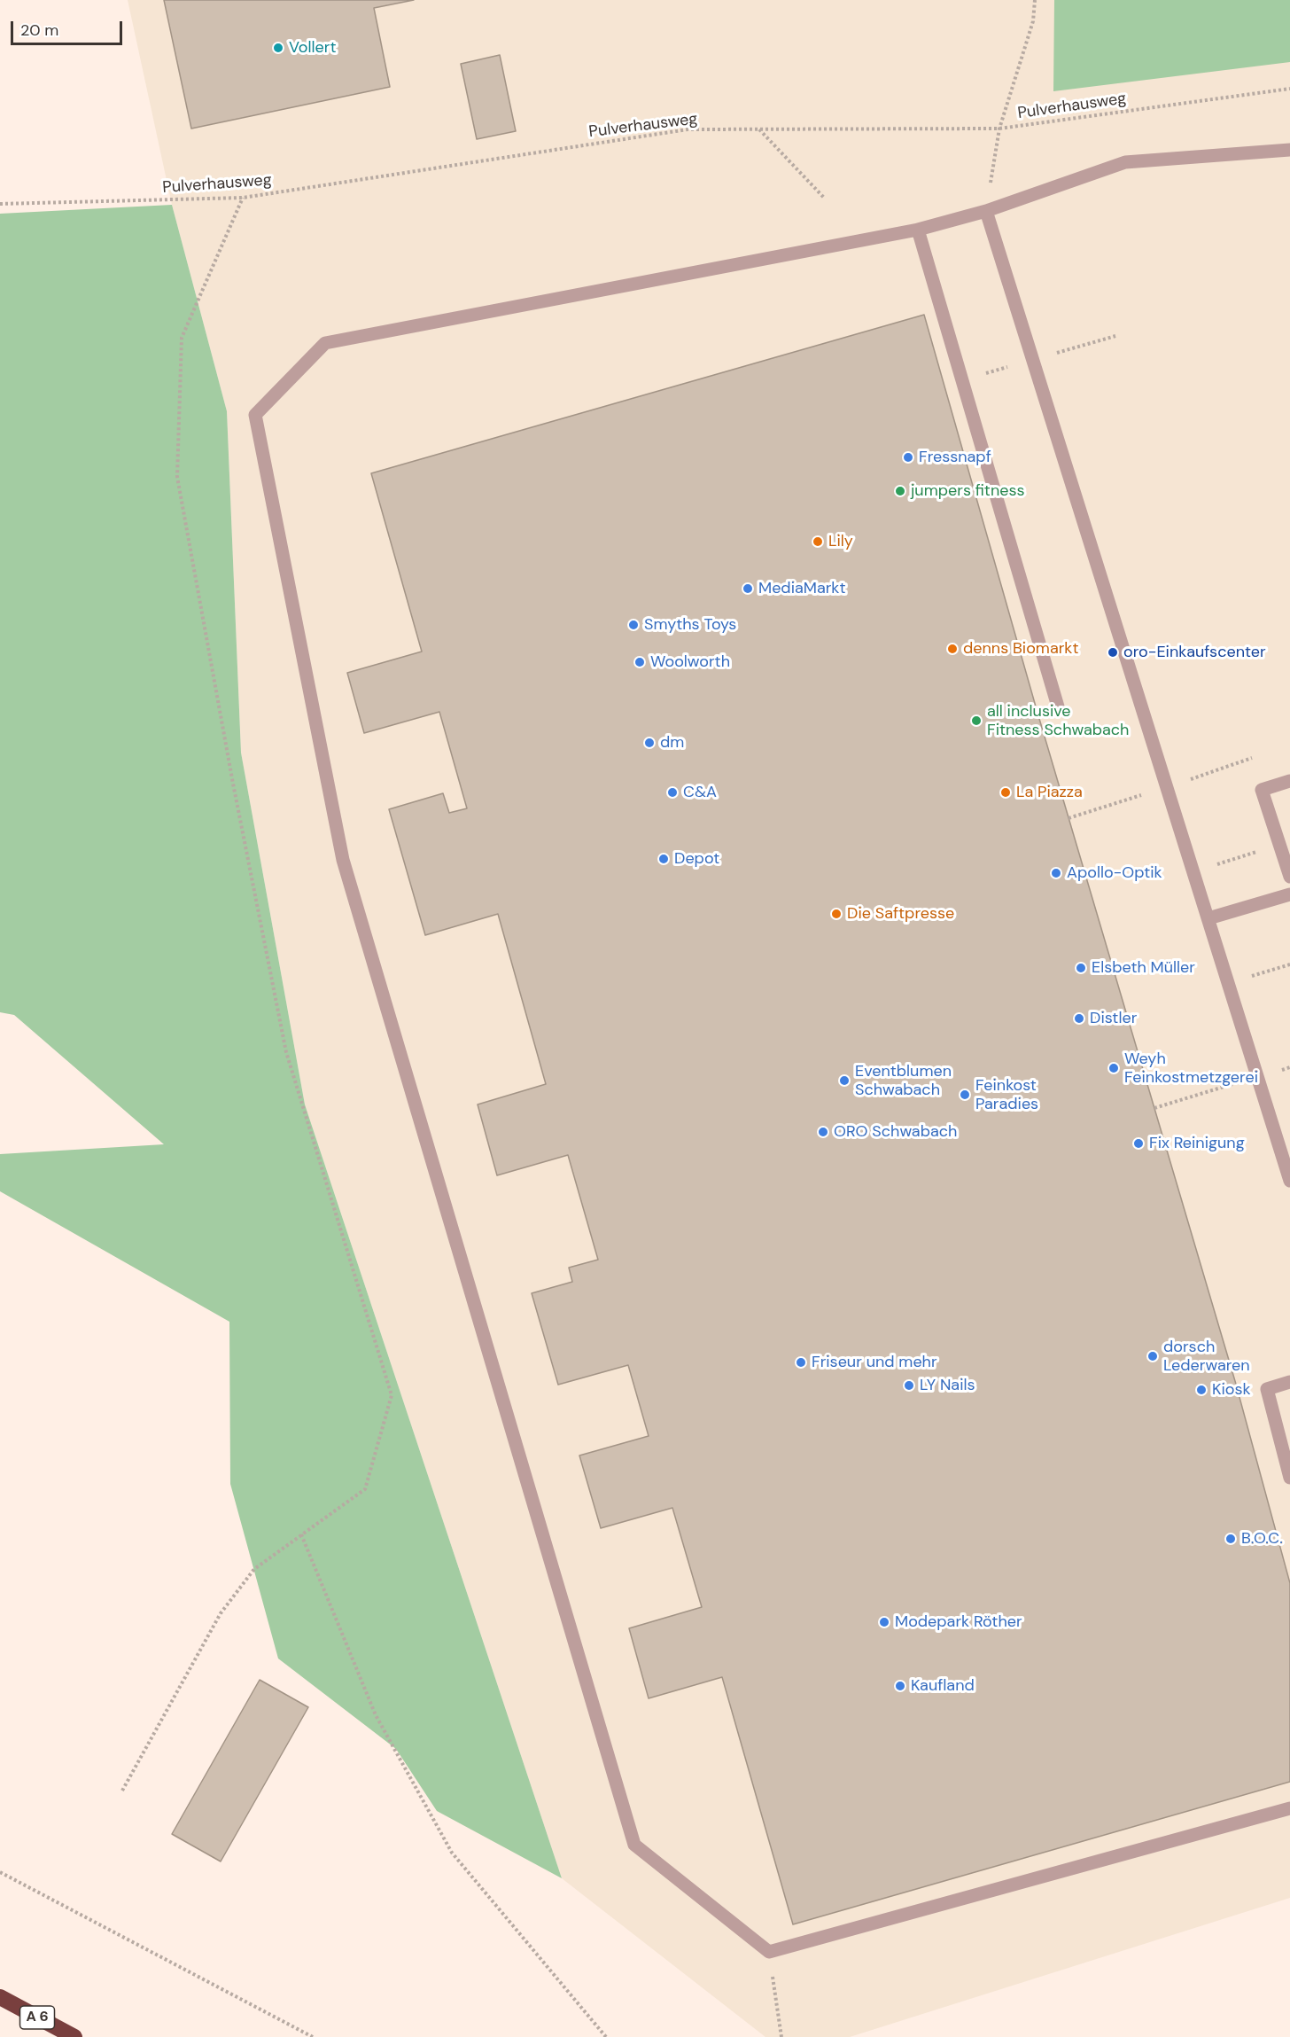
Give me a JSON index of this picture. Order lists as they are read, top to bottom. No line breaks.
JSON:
{"streets":{"highway":["A 6"],"path":["Pulverhausweg"]},"places":["Vollert","Fressnapf","jumpers fitness","Lily","MediaMarkt","Smyths Toys","denns Biomarkt","oro-Einkaufscenter","Woolworth","all inclusive Fitness Schwabach","dm","C&A","La Piazza","Depot","Apollo-Optik","Die Saftpresse","Elsbeth Müller","Distler","Weyh Feinkostmetzgerei","Eventblumen Schwabach","Feinkost Paradies","ORO Schwabach","Fix Reinigung","dorsch Lederwaren","Friseur und mehr","LY Nails","Kiosk","B.O.C.","Modepark Röther","Kaufland"],"scale_bar":"20 m"}
